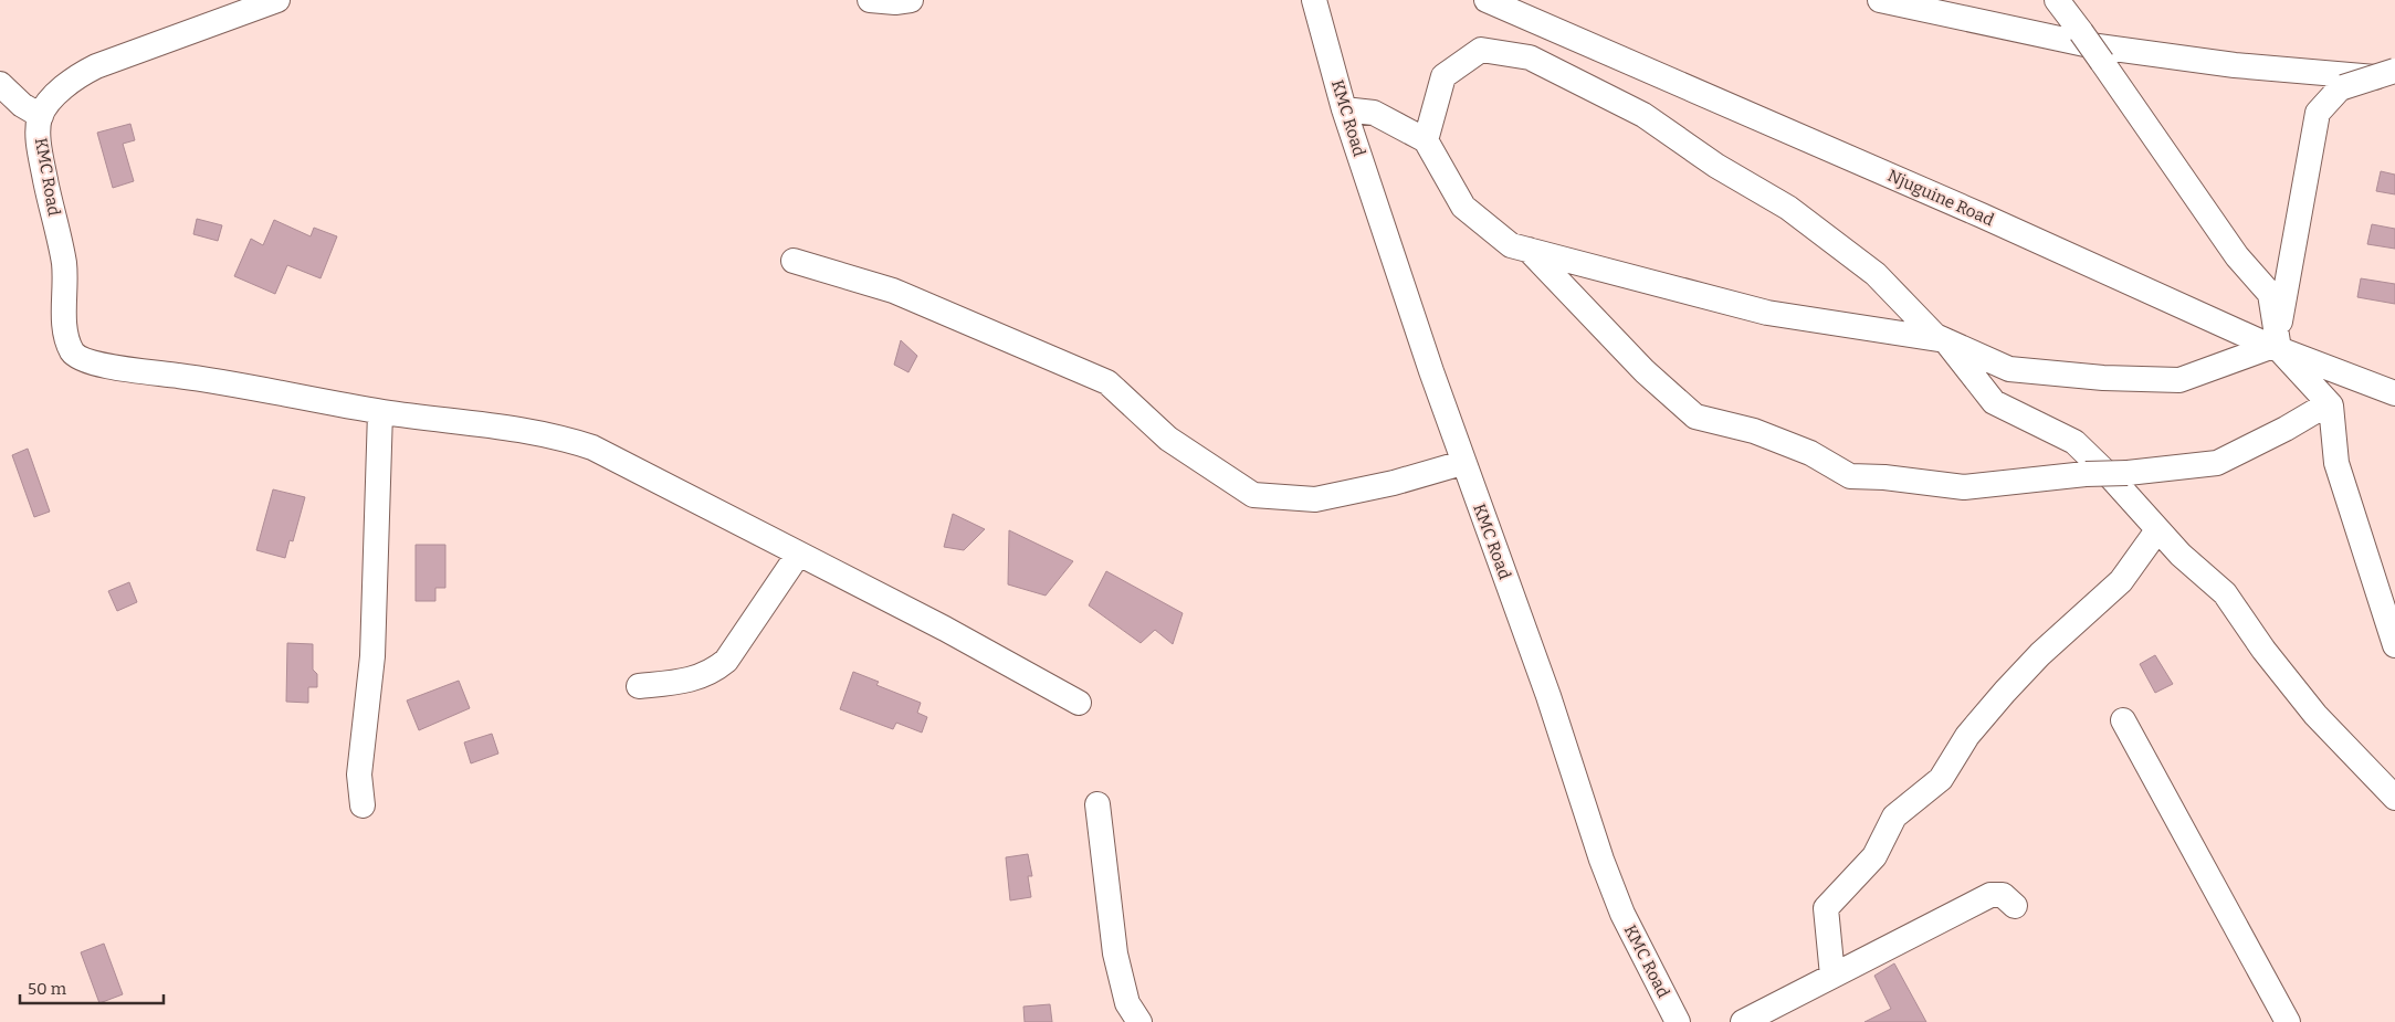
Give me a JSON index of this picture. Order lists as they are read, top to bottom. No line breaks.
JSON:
{"streets":{"street":["KMC Road","Njuguine Road"]},"scale_bar":"50 m"}
